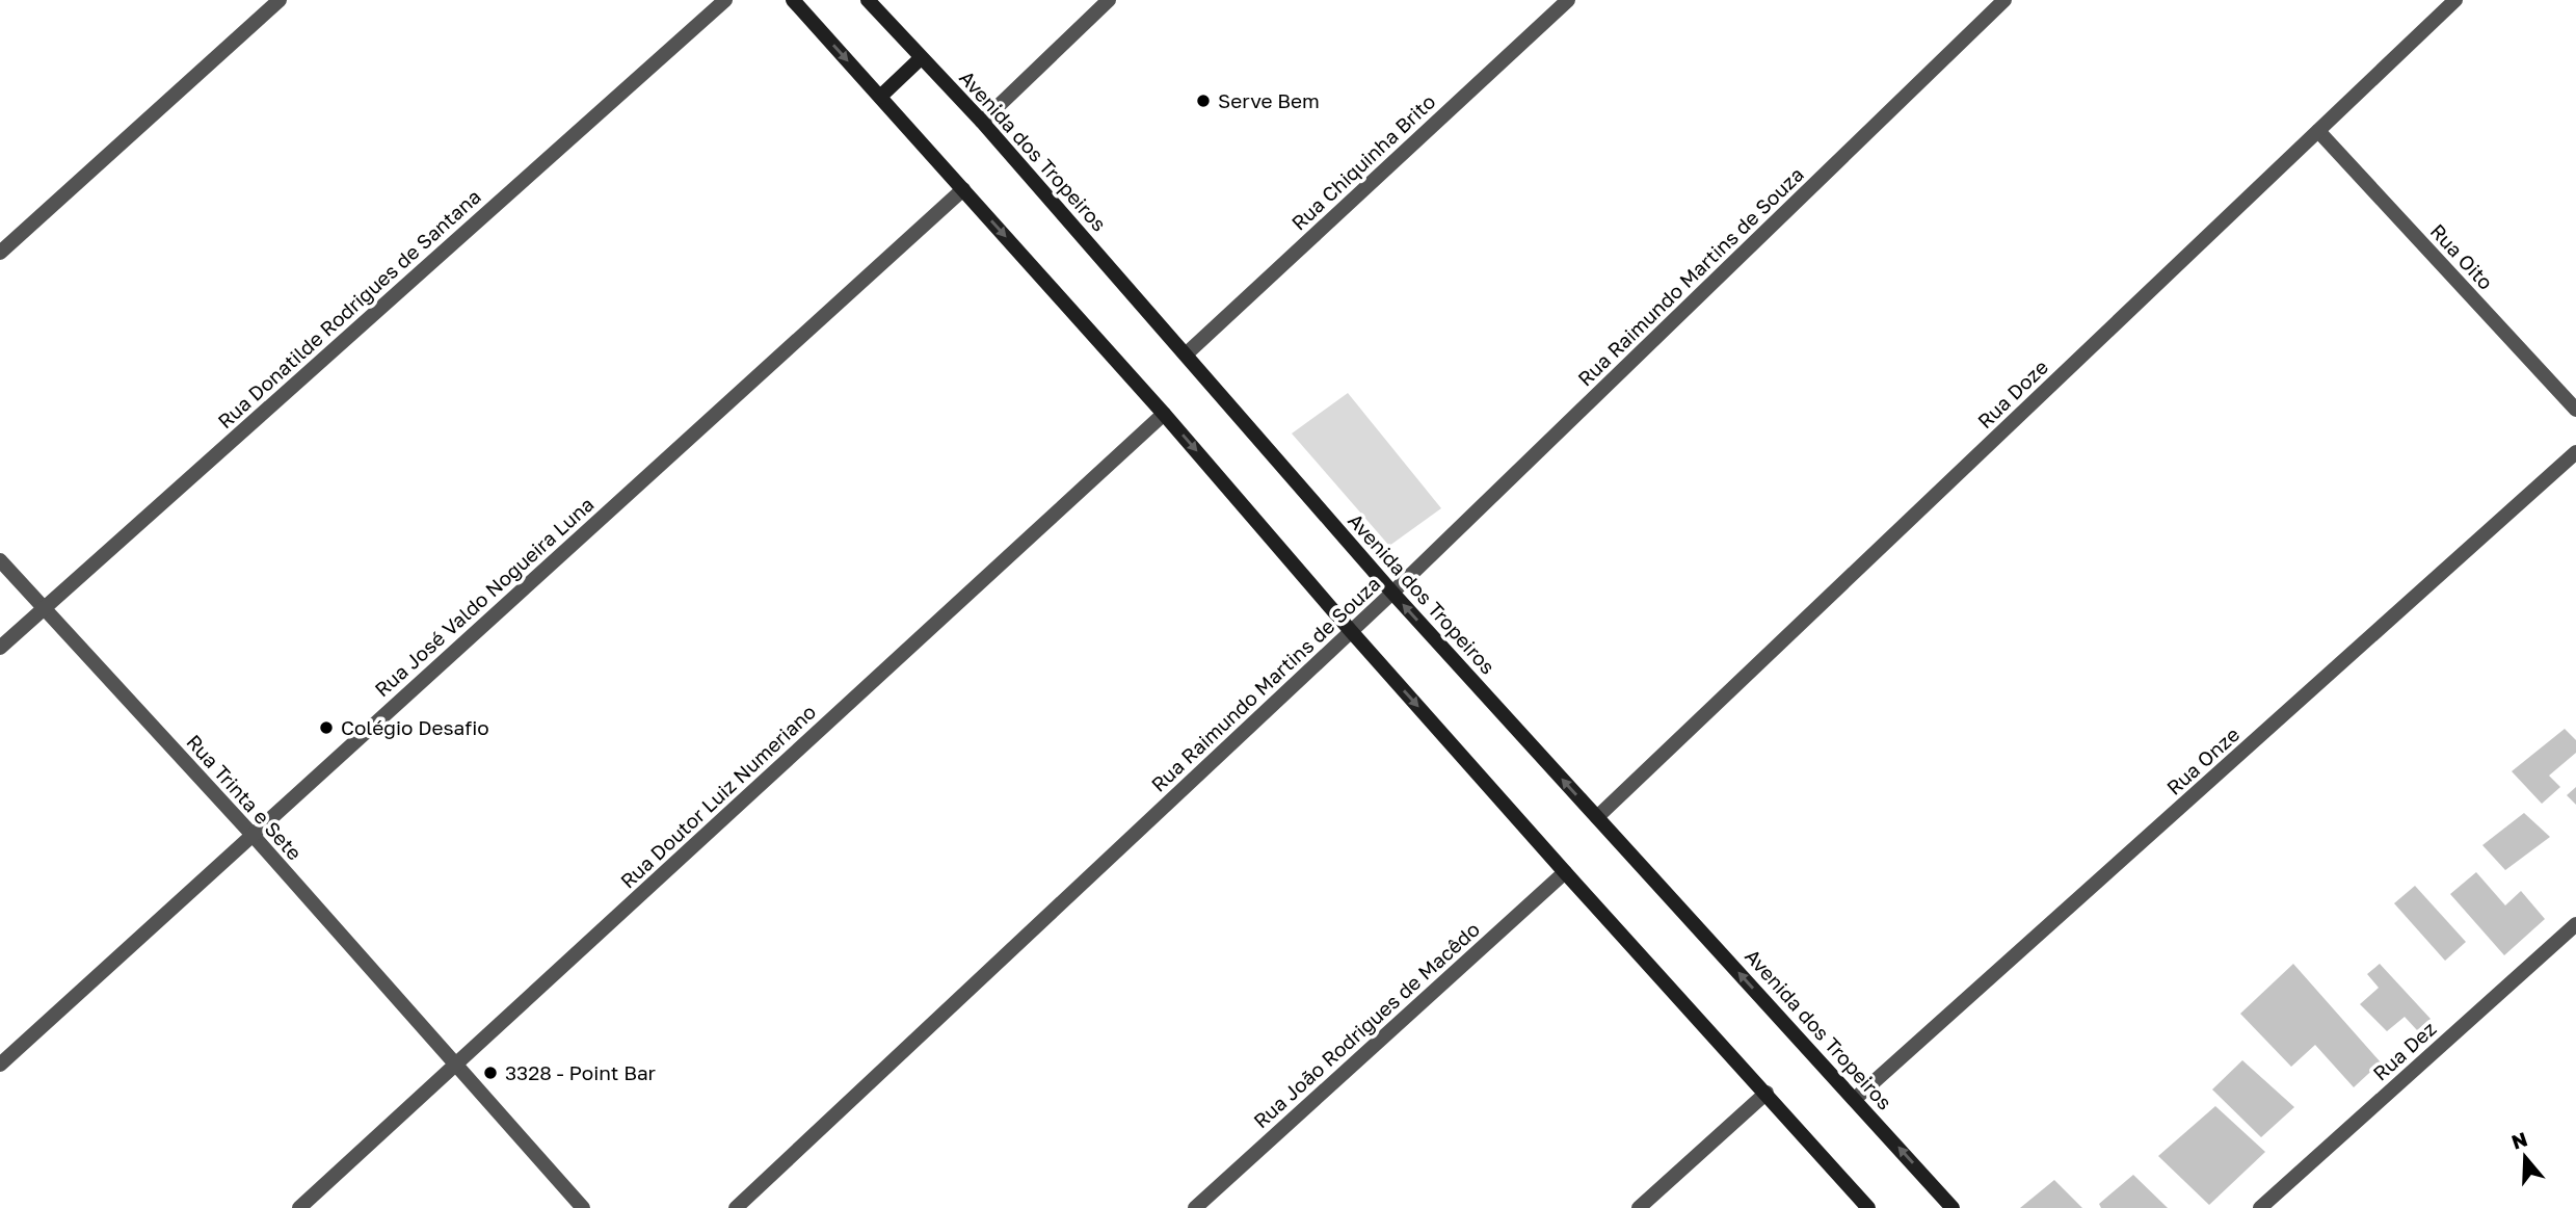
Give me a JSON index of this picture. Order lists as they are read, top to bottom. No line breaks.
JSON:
{"streets":{"main road":["Avenida dos Tropeiros"],"street":["Rua Chiquinha Brito","Rua Oito","Rua Raimundo Martins de Souza","Rua Donatilde Rodrigues de Santana","Rua Doze","Rua José Valdo Nogueira Luna","Rua Onze","Rua Doutor Luiz Numeriano","Rua Trinta e Sete","Rua João Rodrigues de Macêdo","Rua Dez"]},"crossings":[["Avenida dos Tropeiros","Rua Chiquinha Brito"],["Avenida dos Tropeiros","Rua Raimundo Martins de Souza"],["Avenida dos Tropeiros","Rua Doze"],["Avenida dos Tropeiros","Rua Onze"],["Rua Oito","Rua Doze"],["Rua Donatilde Rodrigues de Santana","Rua Trinta e Sete"],["Rua José Valdo Nogueira Luna","Rua Trinta e Sete"],["Rua Doutor Luiz Numeriano","Rua Trinta e Sete"]],"places":["Serve Bem","Colégio Desafio","3328 - Point Bar"],"north":"top"}
